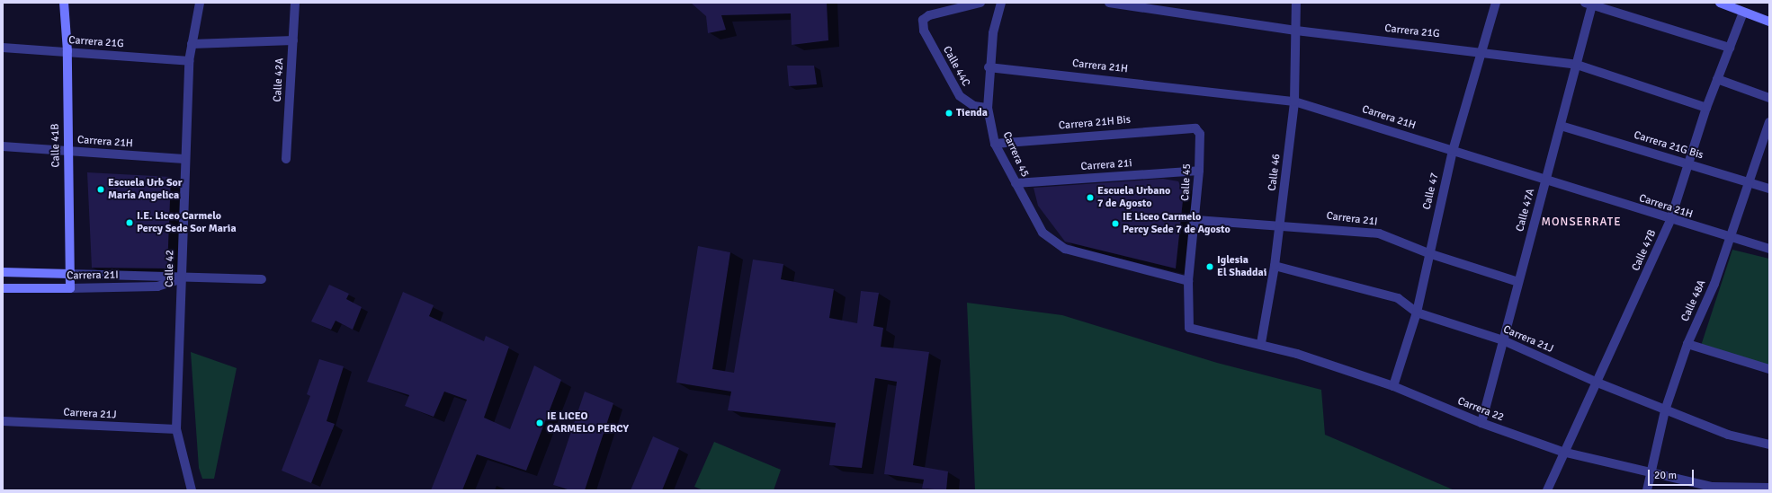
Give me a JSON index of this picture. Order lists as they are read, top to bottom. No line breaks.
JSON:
{"streets":{"street":["Carrera 21G","Calle 44C","Carrera 21H","Calle 42A","Carrera 21H Bis","Calle 41B","Carrera 21G Bis","Carrera 45","Carrera 21i","Calle 46","Calle 45","Calle 47","Calle 47A","Carrera 21I","Calle 47B","Calle 42","Calle 48A","Carrera 21J","Carrera 22"]},"crossings":[["Carrera 21G","Calle 41B"],["Carrera 21G","Calle 46"],["Carrera 21G","Calle 47"],["Carrera 21G","Calle 47A"],["Carrera 21G","Calle 47B"],["Carrera 21G","Calle 42"],["Calle 44C","Carrera 45"],["Carrera 21H","Calle 41B"],["Carrera 21H","Carrera 45"],["Carrera 21H","Calle 46"],["Carrera 21H","Calle 47"],["Carrera 21H","Calle 47A"],["Carrera 21H","Calle 47B"],["Carrera 21H","Calle 42"],["Carrera 21H","Calle 48A"],["Carrera 21H Bis","Carrera 45"],["Carrera 21H Bis","Calle 45"],["Calle 41B","Carrera 21I"],["Carrera 21G Bis","Calle 47A"],["Carrera 21G Bis","Calle 47B"],["Carrera 21G Bis","Calle 48A"],["Carrera 45","Carrera 21i"],["Carrera 45","Calle 45"],["Carrera 21i","Calle 45"],["Calle 46","Carrera 21I"],["Calle 46","Carrera 21J"],["Calle 46","Carrera 22"],["Calle 45","Carrera 21I"],["Calle 45","Carrera 22"],["Calle 47","Carrera 21I"],["Calle 47","Carrera 21J"],["Calle 47","Carrera 22"],["Calle 47A","Carrera 21I"],["Calle 47A","Carrera 21J"],["Calle 47A","Carrera 22"],["Carrera 21I","Calle 42"],["Calle 47B","Carrera 21J"],["Calle 47B","Carrera 22"],["Calle 42","Carrera 21J"],["Calle 48A","Carrera 21J"],["Calle 48A","Carrera 22"]],"districts":["MONSERRATE"],"places":["Tienda","Escuela Urb Sor María Angelica","Escuela Urbano 7 de Agosto","I.E. Liceo Carmelo Percy Sede Sor Maria","IE Liceo Carmelo Percy Sede 7 de Agosto","Iglesia El Shaddai","IE LICEO CARMELO PERCY"],"scale_bar":"20 m"}
